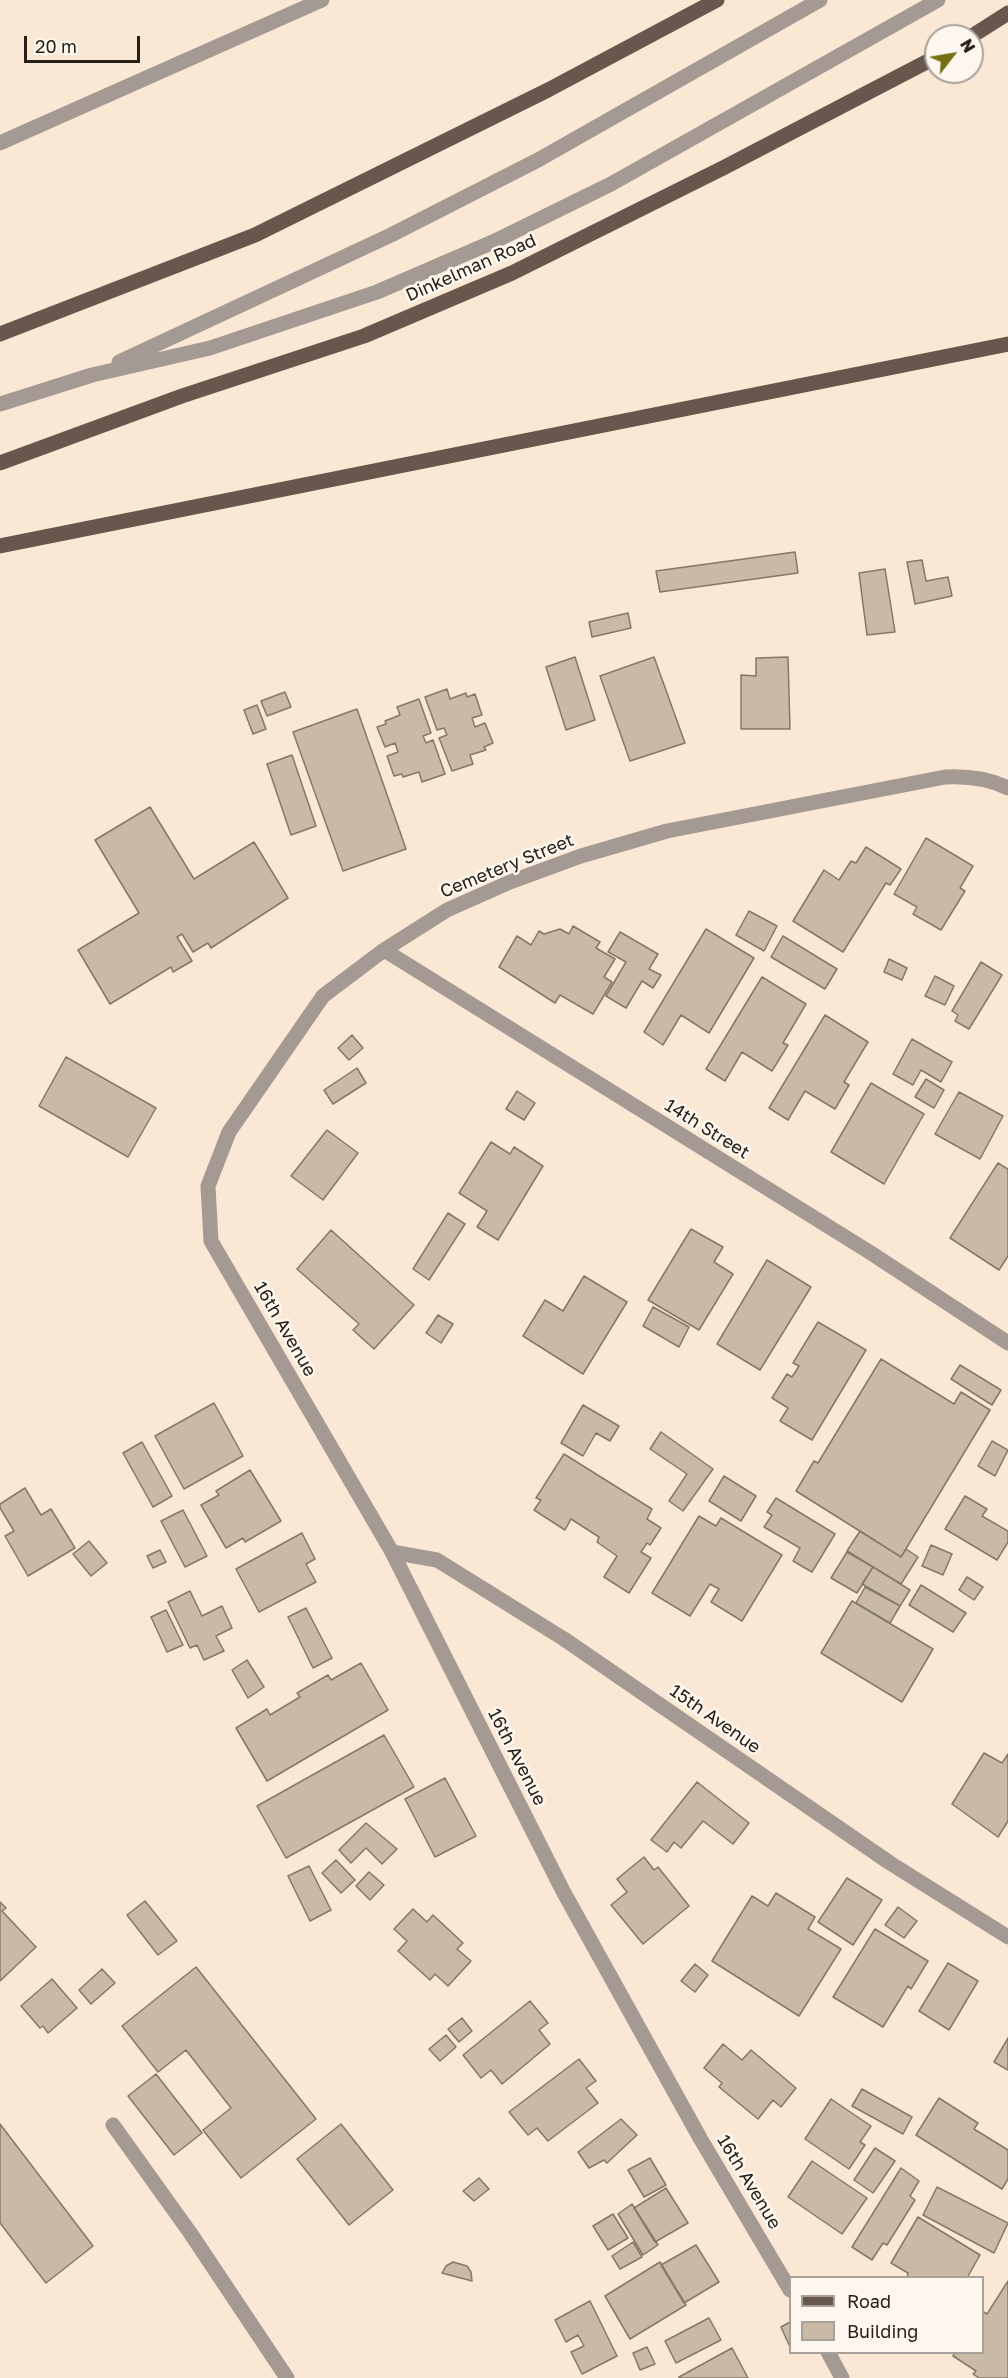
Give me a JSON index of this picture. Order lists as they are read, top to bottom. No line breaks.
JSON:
{"streets":{"main road":["Dinkelman Road"],"street":["Cemetery Street","14th Street","16th Avenue","15th Avenue"]},"crossings":[["Cemetery Street","14th Street"],["Cemetery Street","16th Avenue"],["16th Avenue","15th Avenue"]],"legend":["Road","Building"],"scale_bar":"20 m","north":"top right"}
